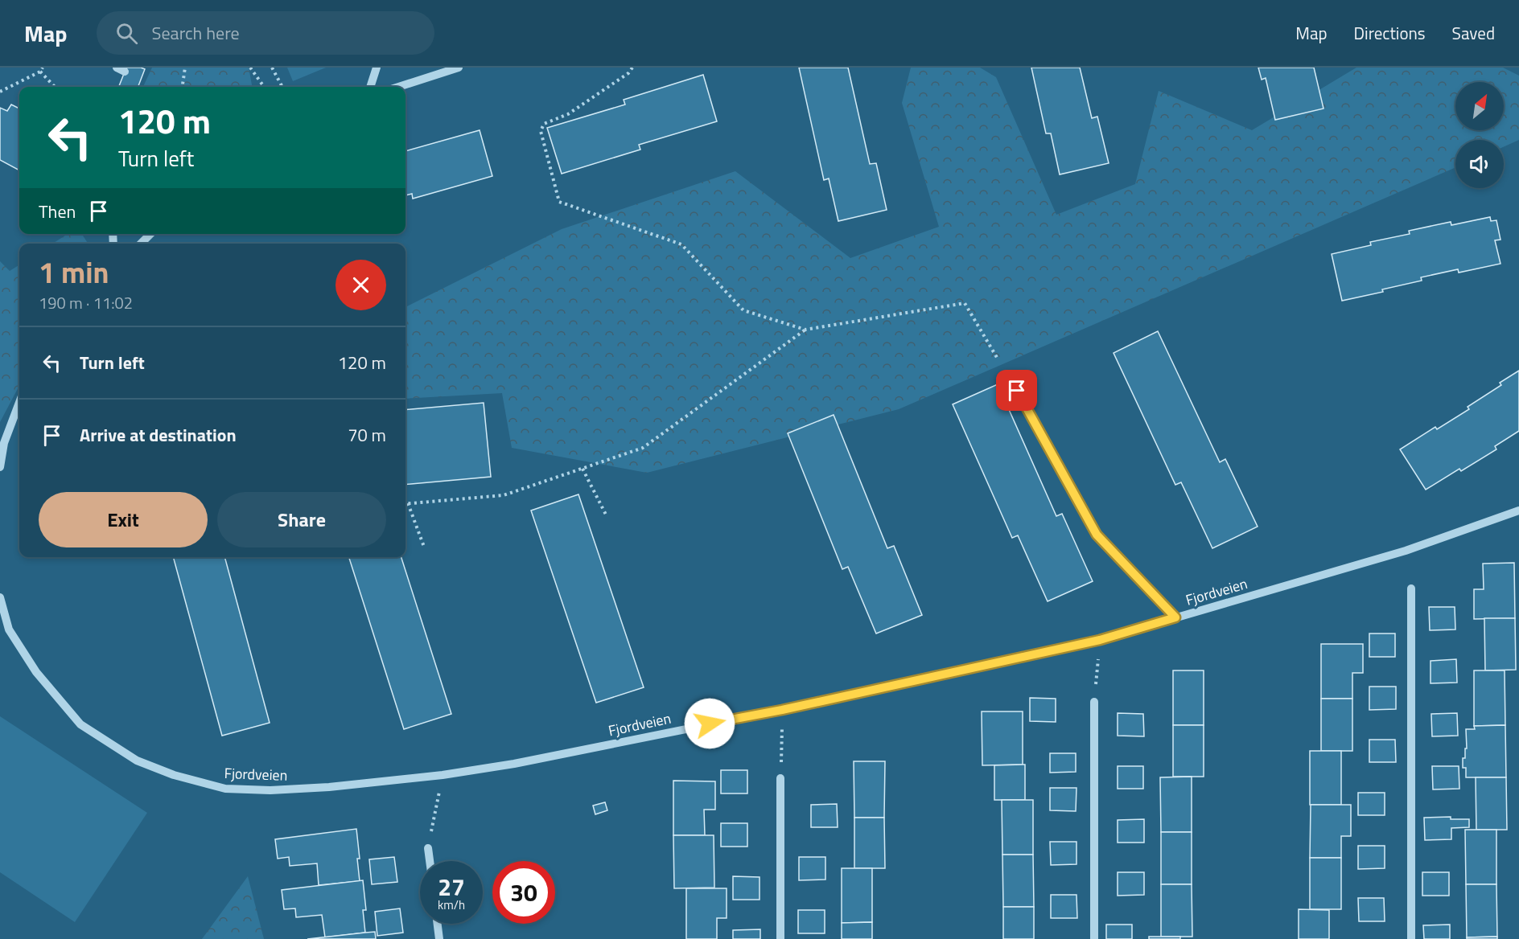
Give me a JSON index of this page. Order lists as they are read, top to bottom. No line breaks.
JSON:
{"streets":{"street":["Fjordveien"]},"north":"top right","page":{"header":"Map","search":"Search here","nav":["Map","Directions","Saved"],"turn":["120 m","Turn left"],"then":"Then","heading":["1 min","190 m · 11:02"],"list":[{"name":"Turn left","value":"120 m"},{"name":"Arrive at destination","value":"70 m"}],"buttons":["Exit","Share"],"speed":"27 km/h","limit":"30"}}
